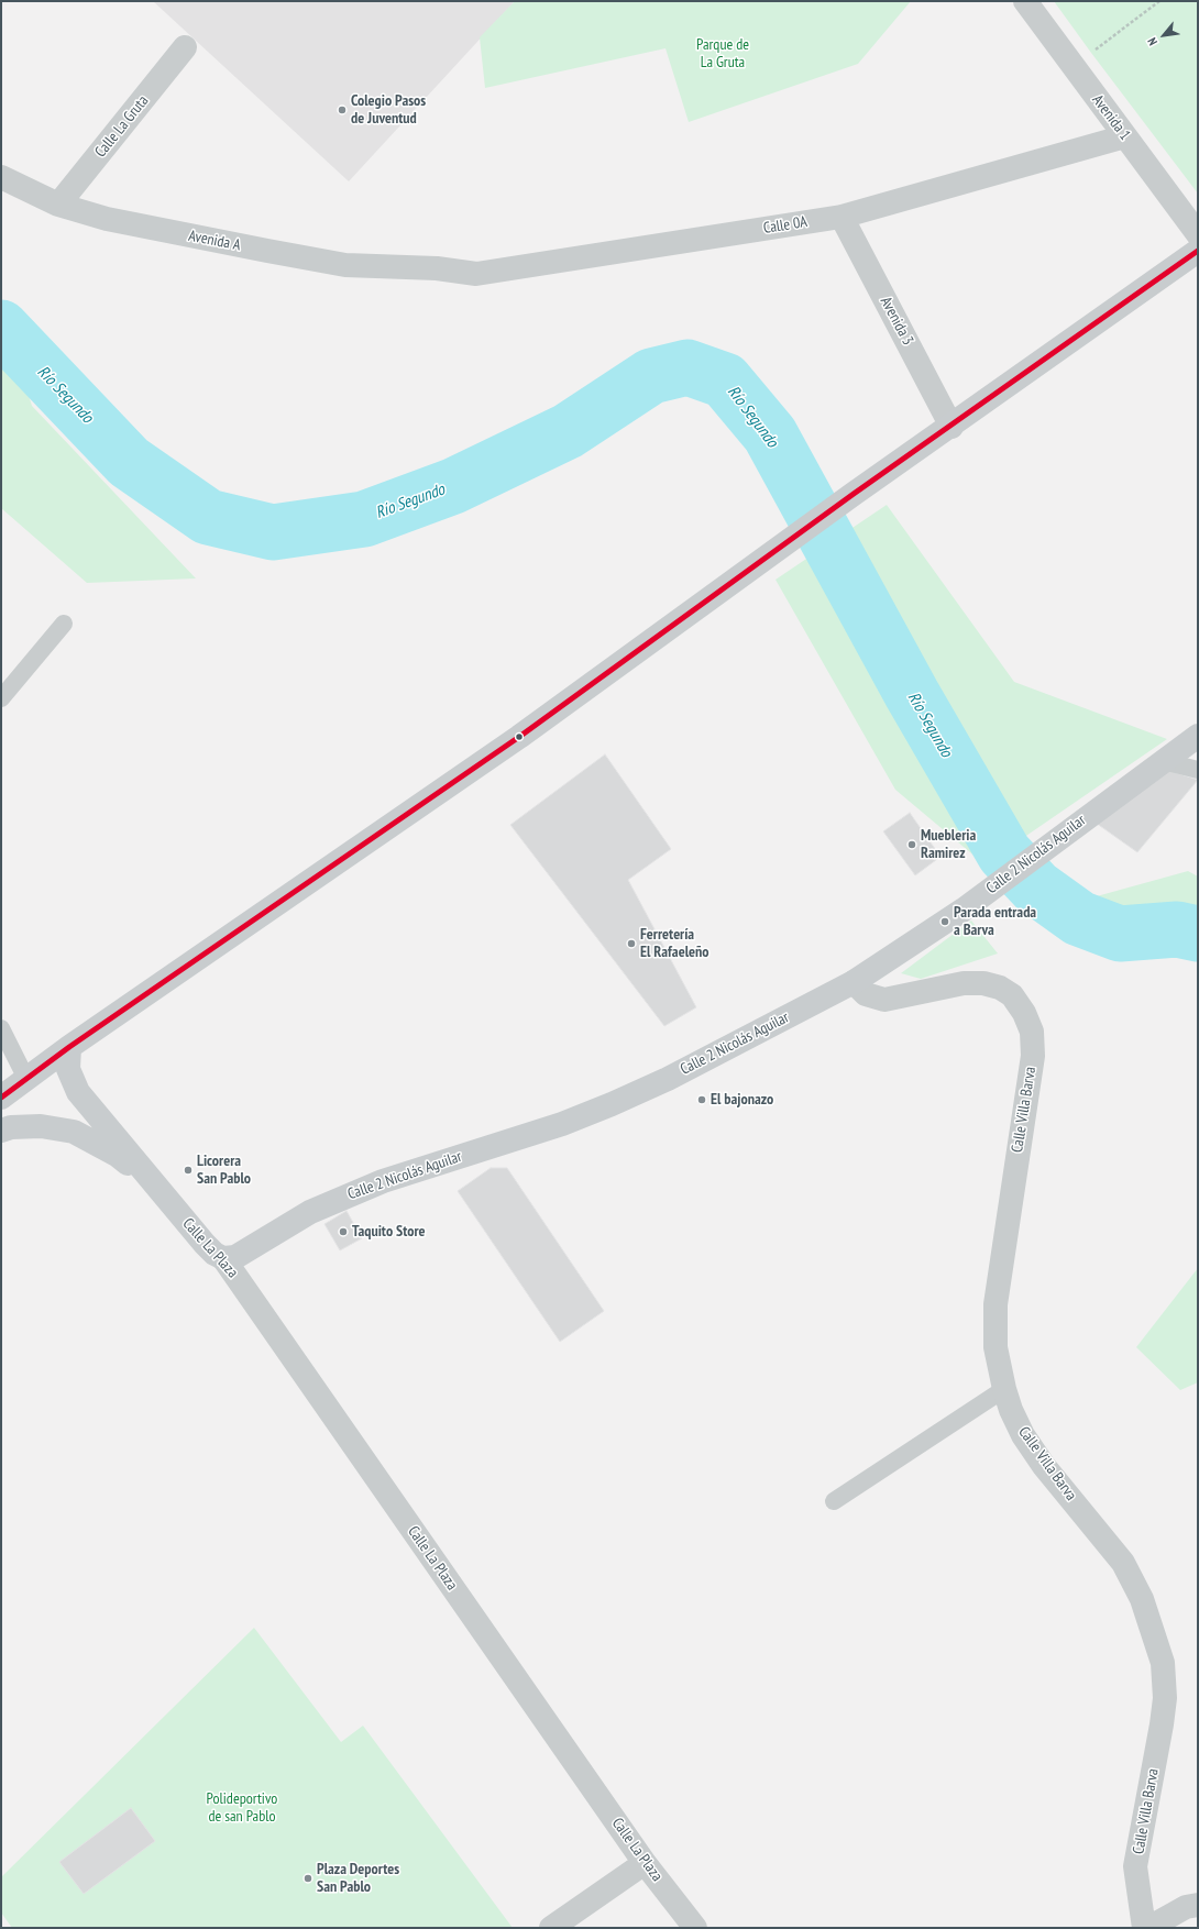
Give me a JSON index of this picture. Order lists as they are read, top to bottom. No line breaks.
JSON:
{"streets":{"main road":["Calle 2 Nicolás Aguilar","Calle La Plaza"],"street":["Avenida 1","Calle La Gruta","Calle 0A","Avenida A","Avenida 3","Calle Villa Barva"]},"crossings":[["Avenida 1","Calle 0A"],["Calle La Gruta","Avenida A"],["Calle 0A","Avenida A"],["Calle 0A","Avenida 3"],["Calle 2 Nicolás Aguilar","Calle Villa Barva"],["Calle 2 Nicolás Aguilar","Calle La Plaza"]],"water":["Río Segundo"],"parks":["Parque de La Gruta","Polideportivo de san Pablo"],"places":["Colegio Pasos de Juventud","Muebleria Ramirez","Parada entrada a Barva","Ferretería El Rafaeleño","El bajonazo","Licorera San Pablo","Taquito Store","Plaza Deportes San Pablo"],"north":"bottom left"}
